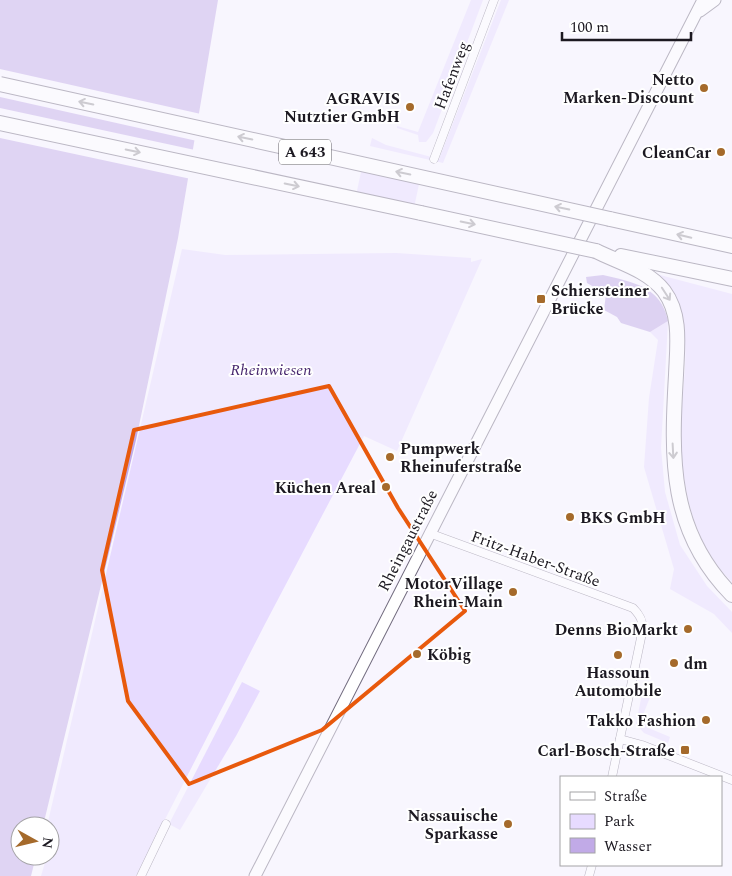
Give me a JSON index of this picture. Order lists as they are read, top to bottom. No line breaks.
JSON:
{"streets":{"highway":["A 643"],"street":["Hafenweg","Rheingaustraße","Fritz-Haber-Straße"]},"crossings":[["Rheingaustraße","Fritz-Haber-Straße"]],"parks":["Rheinwiesen"],"places":{"other":["Netto Marken-Discount","AGRAVIS Nutztier GmbH","CleanCar","Pumpwerk Rheinuferstraße","Küchen Areal","BKS GmbH","MotorVillage Rhein-Main","Denns BioMarkt","Köbig","Hassoun Automobile","dm","Takko Fashion","Nassauische Sparkasse"],"transit":["Schiersteiner Brücke","Carl-Bosch-Straße"]},"legend":["Straße","Park","Wasser"],"scale_bar":"100 m","north":"right"}
